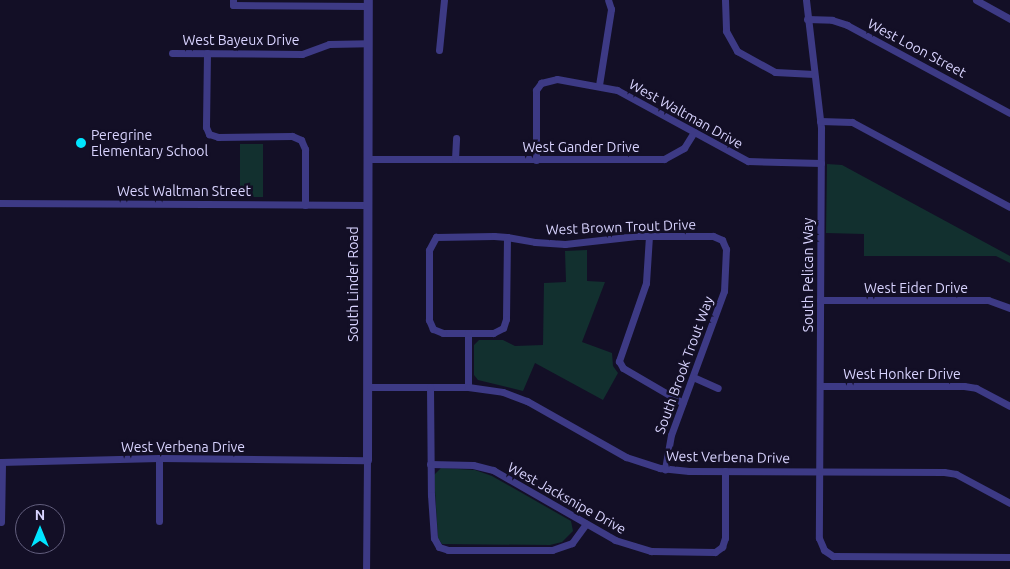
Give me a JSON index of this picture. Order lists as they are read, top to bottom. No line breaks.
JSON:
{"streets":{"street":["West Bayeux Drive","West Loon Street","West Waltman Drive","West Gander Drive","West Waltman Street","West Brown Trout Drive","South Pelican Way","South Linder Road","West Eider Drive","South Brook Trout Way","West Honker Drive","West Verbena Drive","West Jacksnipe Drive"]},"crossings":[["West Bayeux Drive","South Linder Road"],["West Loon Street","South Pelican Way"],["West Waltman Drive","West Gander Drive"],["West Waltman Drive","South Pelican Way"],["West Gander Drive","South Linder Road"],["West Waltman Street","South Linder Road"],["West Brown Trout Drive","South Brook Trout Way"],["South Pelican Way","West Eider Drive"],["South Pelican Way","West Honker Drive"],["South Pelican Way","West Verbena Drive"],["South Linder Road","West Verbena Drive"],["South Brook Trout Way","West Verbena Drive"],["West Verbena Drive","West Jacksnipe Drive"]],"places":["Peregrine Elementary School"],"north":"top"}
